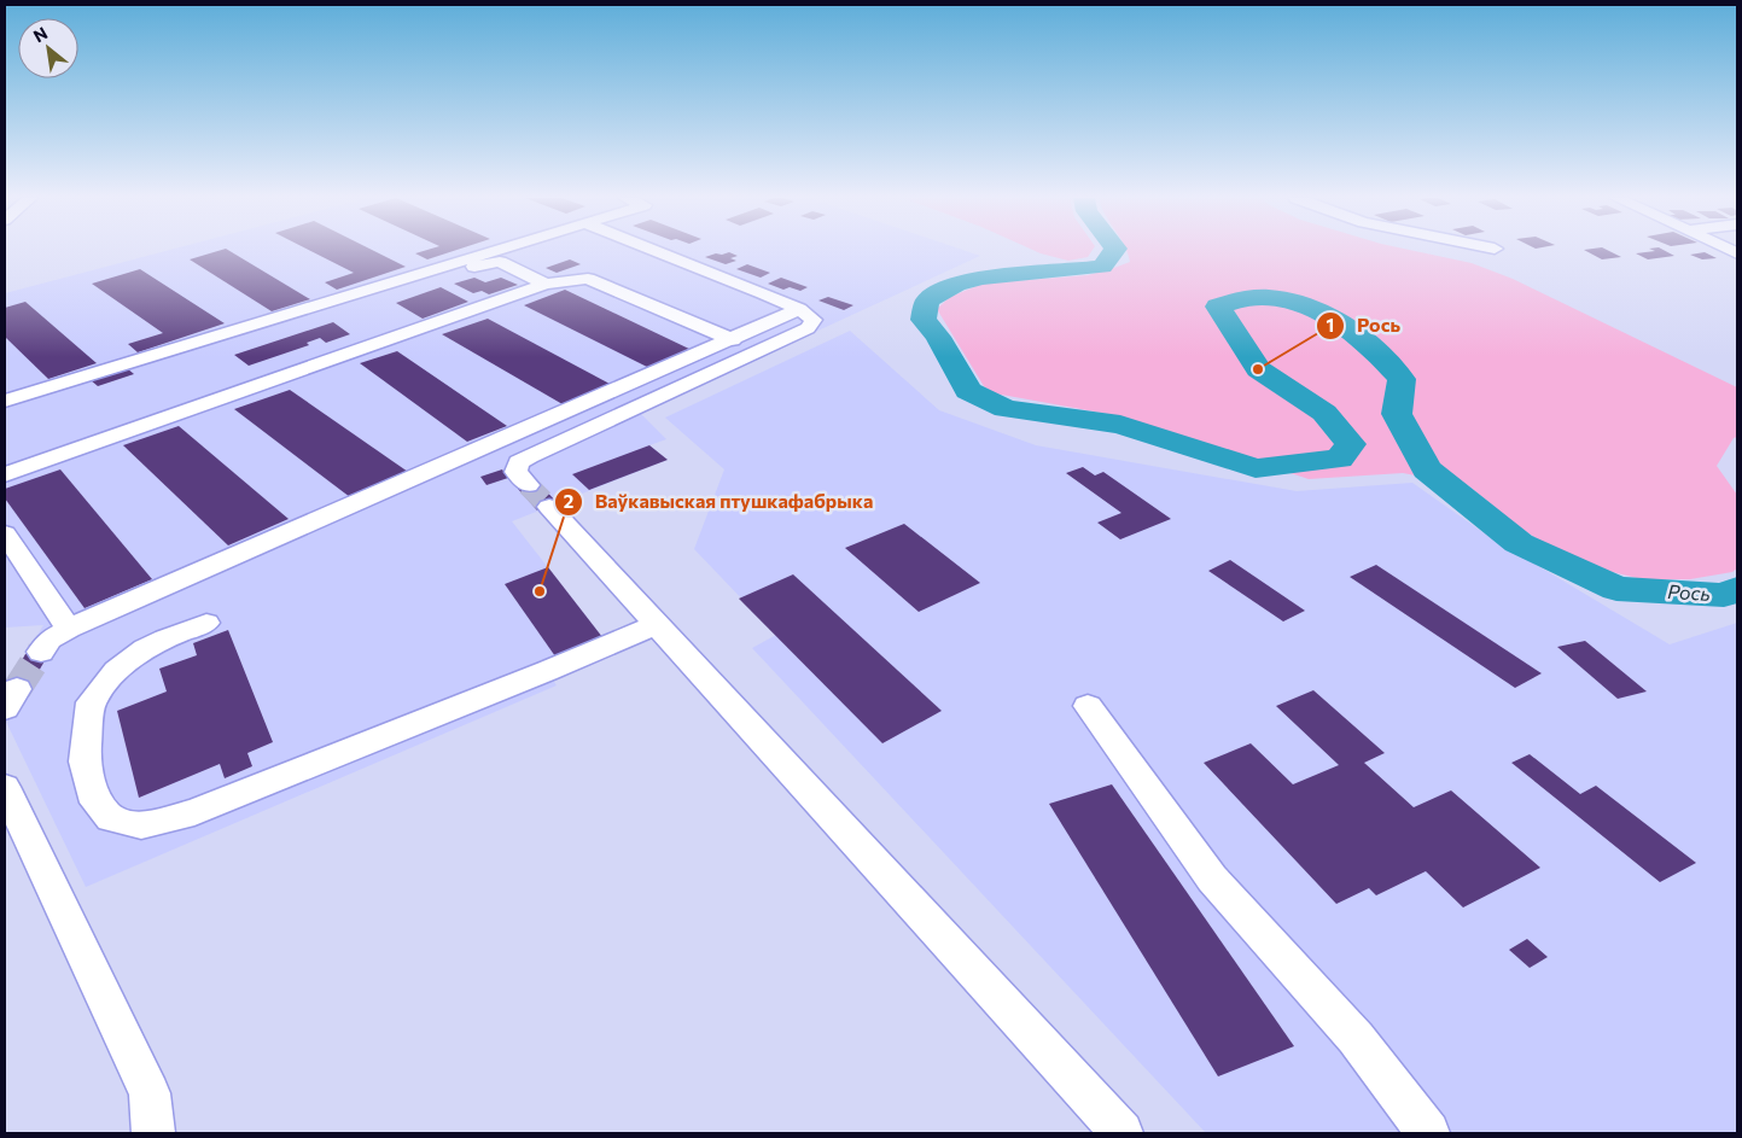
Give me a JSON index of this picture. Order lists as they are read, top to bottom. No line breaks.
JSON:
{"water":["Рось"],"places":["Рось","Ваўкавыская птушкафабрыка"],"north":"top left"}
